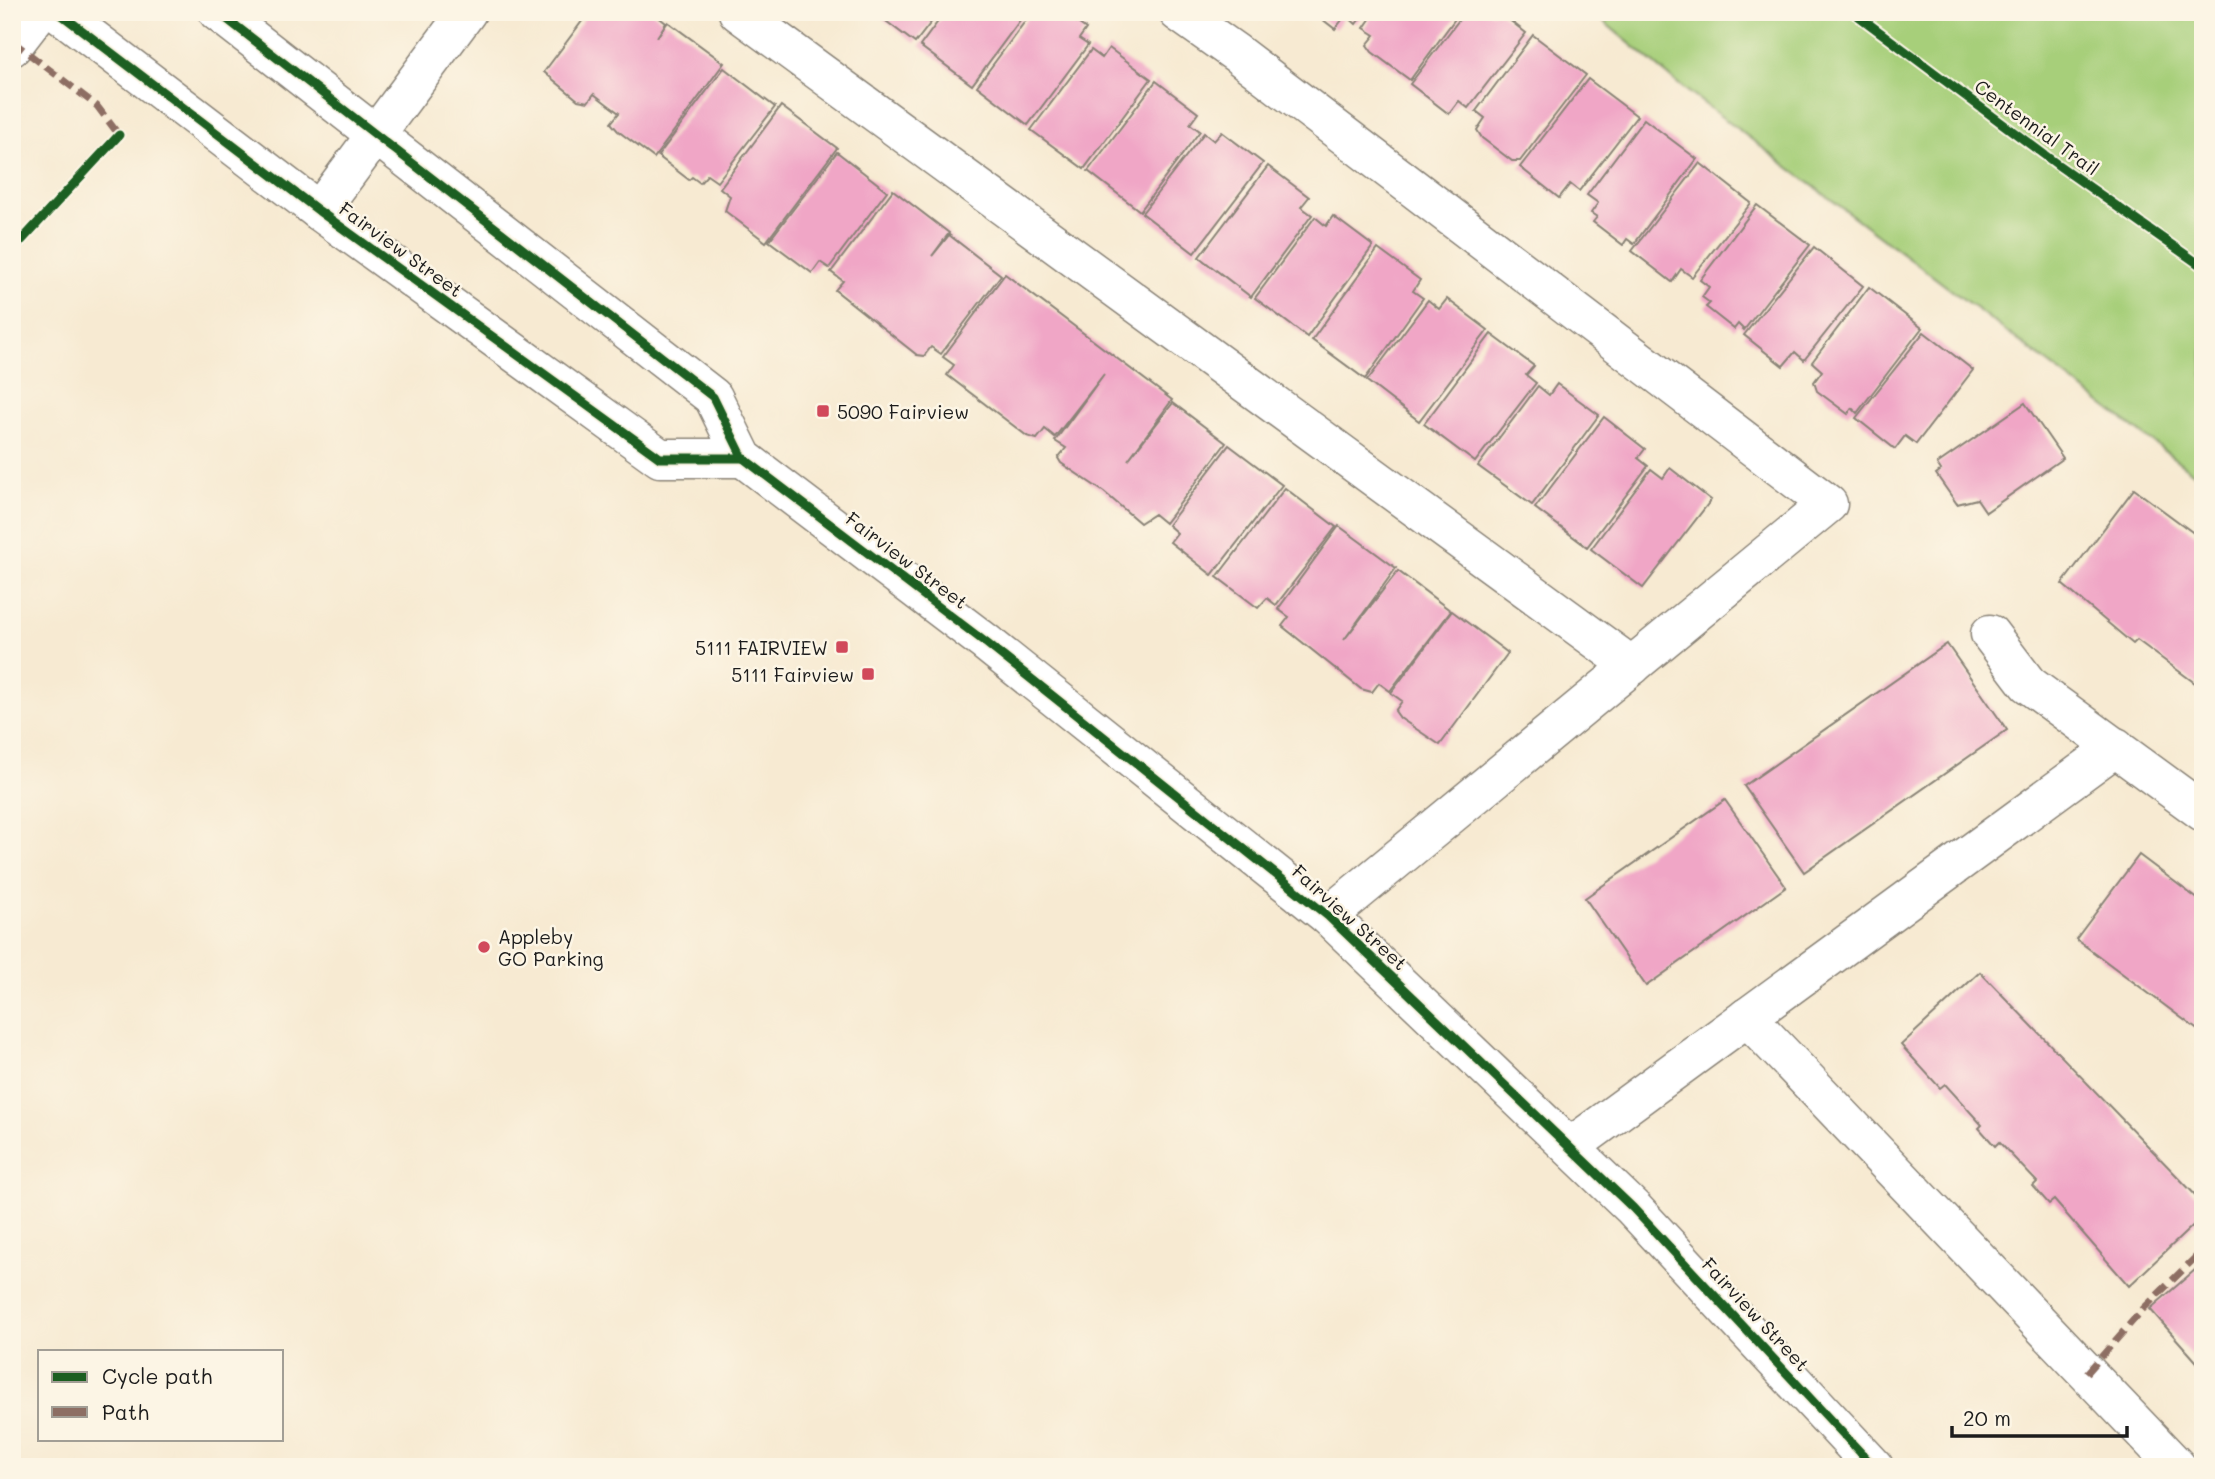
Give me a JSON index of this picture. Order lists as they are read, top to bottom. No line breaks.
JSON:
{"streets":{"street":["Fairview Street"],"cycle path":["Centennial Trail"]},"places":{"transit":["5090 Fairview","5111 FAIRVIEW","5111 Fairview"],"other":["Appleby GO Parking"]},"legend":["Cycle path","Path"],"scale_bar":"20 m"}
